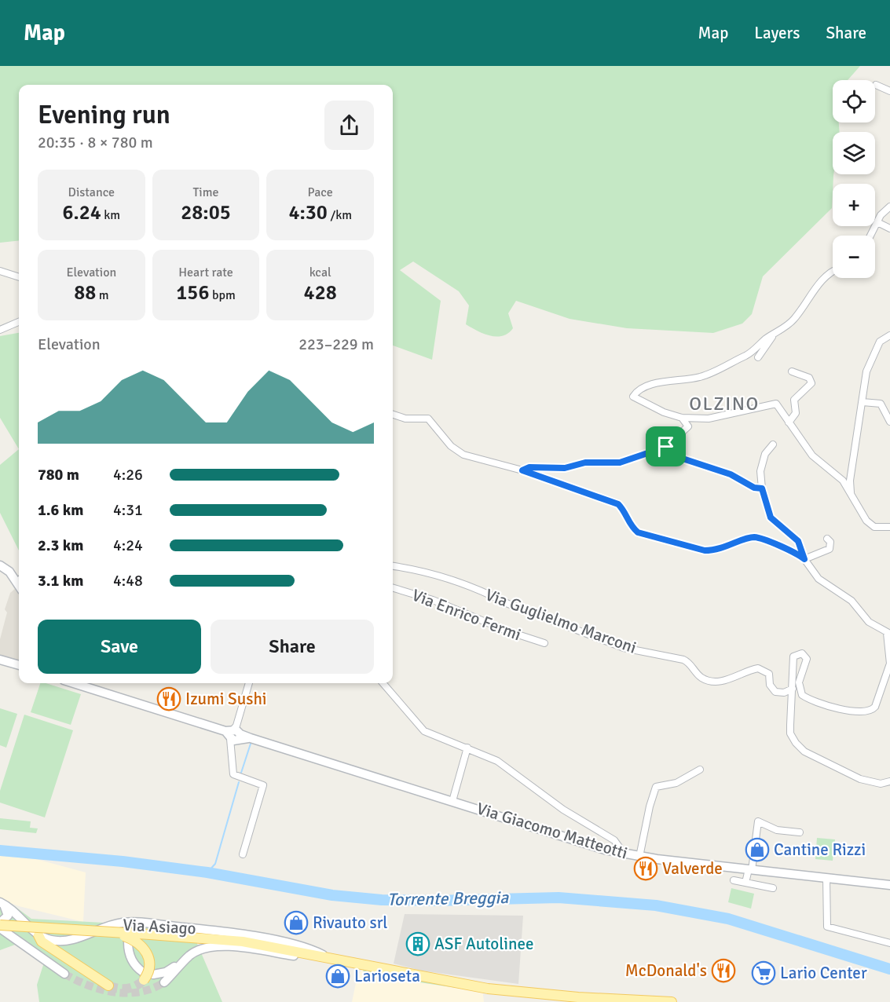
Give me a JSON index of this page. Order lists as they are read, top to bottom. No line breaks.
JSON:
{"streets":{"main road":["Via Asiago"],"street":["Via Enrico Fermi","Via Guglielmo Marconi","Via Giacomo Matteotti"]},"districts":["OLZINO"],"water":["Torrente Breggia"],"places":{"restaurant":["Izumi Sushi","Valverde","McDonald's"],"shop":["Cantine Rizzi","Rivauto srl","Larioseta"],"building":["ASF Autolinee"],"supermarket":["Lario Center"]},"page":{"header":"Map","nav":["Map","Layers","Share"],"map_buttons":["+","−"],"heading":["Evening run","20:35 · 8 × 780 m"],"stats":[["Distance","6.24 km"],["Time","28:05"],["Pace","4:30 /km"],["Elevation","88 m"],["Heart rate","156 bpm"],["kcal","428"]],"chart":["Elevation","223–229 m"],"list":[{"name":"780 m","note":"4:26"},{"name":"1.6 km","note":"4:31"},{"name":"2.3 km","note":"4:24"},{"name":"3.1 km","note":"4:48"}],"buttons":["Save","Share"]}}
